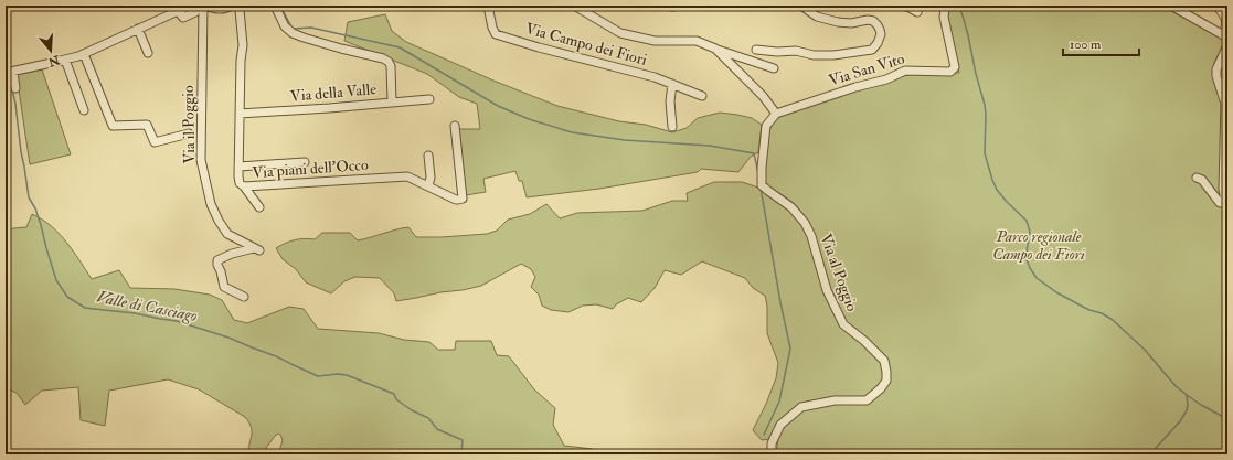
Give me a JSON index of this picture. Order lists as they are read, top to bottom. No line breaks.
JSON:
{"streets":{"street":["Via Campo dei Fiori","Via San Vito","Via della Valle","Via il Poggio","Via piani dell'Occo","Via al Poggio"]},"crossings":[["Via San Vito","Via al Poggio"],["Via della Valle","Via piani dell'Occo"]],"water":["Valle di Casciago"],"parks":["Parco regionale Campo dei Fiori"],"scale_bar":"100 m","north":"bottom"}
